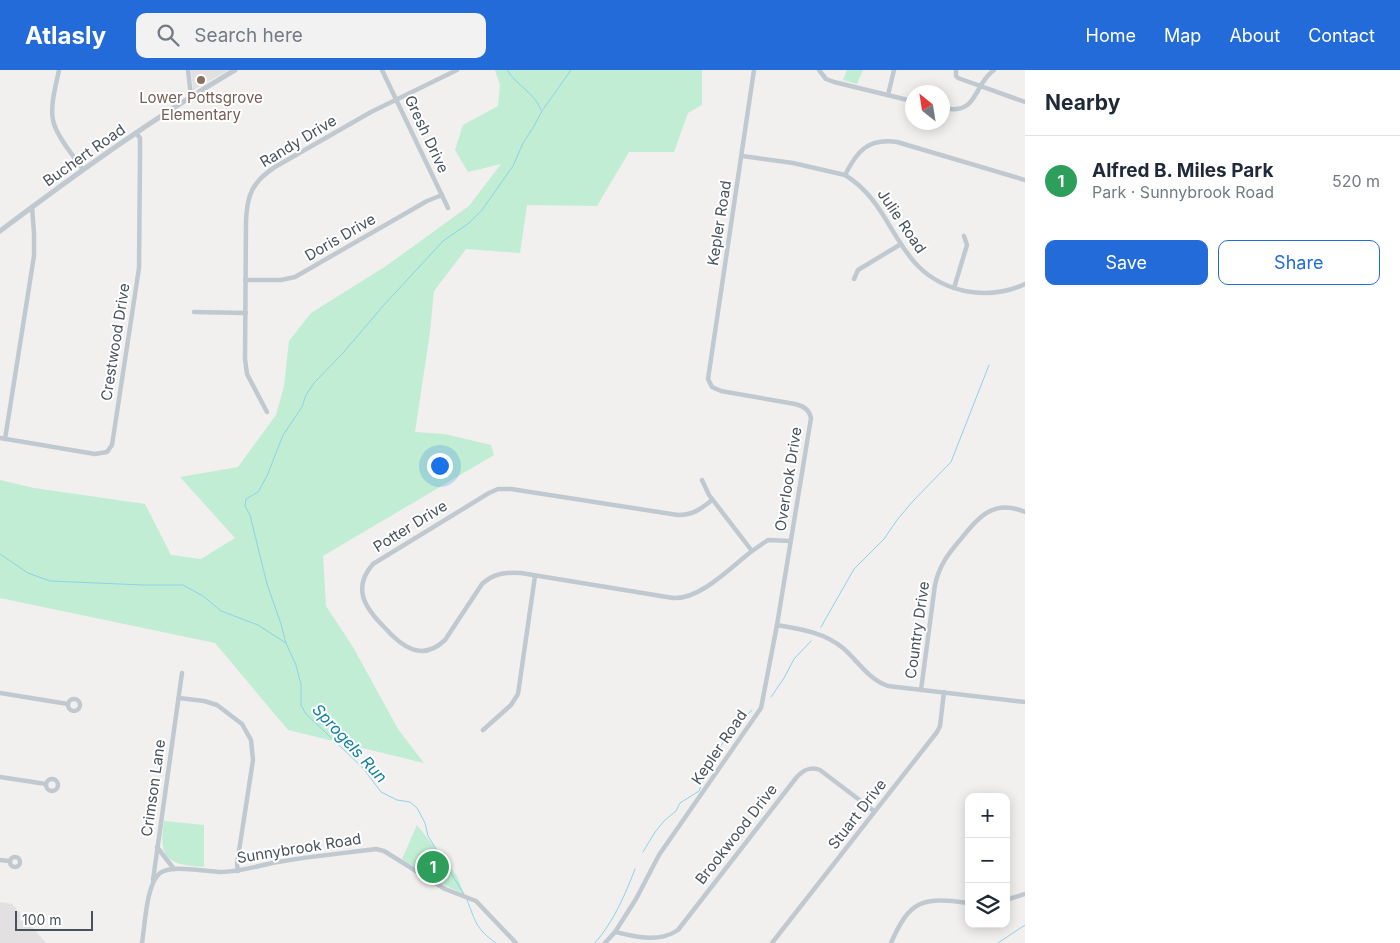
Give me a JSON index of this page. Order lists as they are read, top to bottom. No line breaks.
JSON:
{"streets":{"street":["Gresh Drive","Randy Drive","Buchert Road","Julie Road","Kepler Road","Doris Drive","Crestwood Drive","Overlook Drive","Potter Drive","Country Drive","Crimson Lane","Stuart Drive","Brookwood Drive","Sunnybrook Road"]},"crossings":[["Gresh Drive","Randy Drive"],["Gresh Drive","Doris Drive"],["Randy Drive","Doris Drive"],["Buchert Road","Crestwood Drive"],["Kepler Road","Overlook Drive"],["Kepler Road","Potter Drive"],["Kepler Road","Brookwood Drive"],["Overlook Drive","Potter Drive"],["Stuart Drive","Brookwood Drive"]],"water":["Sprogels Run"],"places":["Lower Pottsgrove Elementary"],"scale_bar":"100 m","north":"top left","page":{"header":"Atlasly","search":"Search here","nav":["Home","Map","About","Contact"],"heading":"Nearby","list":[{"mark":"1","name":"Alfred B. Miles Park","note":"Park · Sunnybrook Road","value":"520 m"}],"buttons":["Save","Share"],"map_buttons":["+","−"],"pins":"1","scale":"100 m"}}
